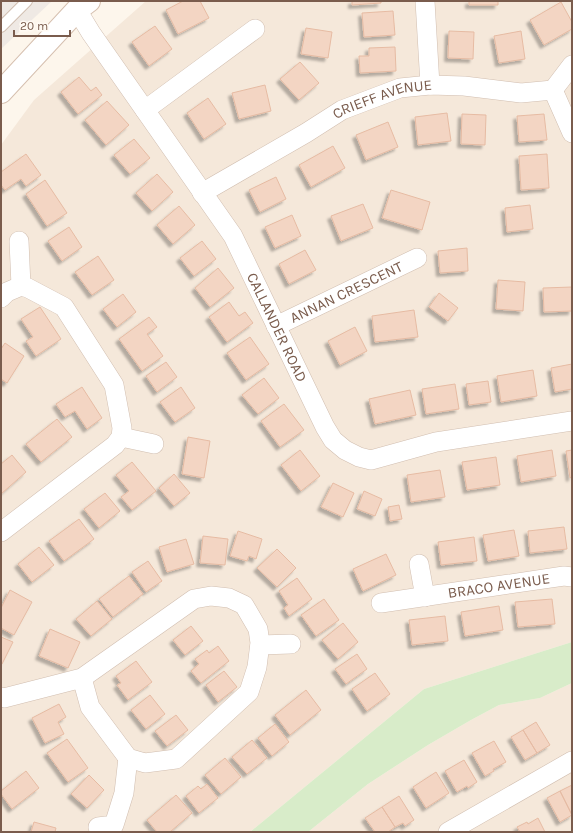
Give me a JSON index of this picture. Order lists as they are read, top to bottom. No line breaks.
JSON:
{"streets":{"street":["CRIEFF AVENUE","ANNAN CRESCENT","CALLANDER ROAD","BRACO AVENUE"]},"crossings":[["CRIEFF AVENUE","CALLANDER ROAD"],["ANNAN CRESCENT","CALLANDER ROAD"]],"scale_bar":"20 m"}
